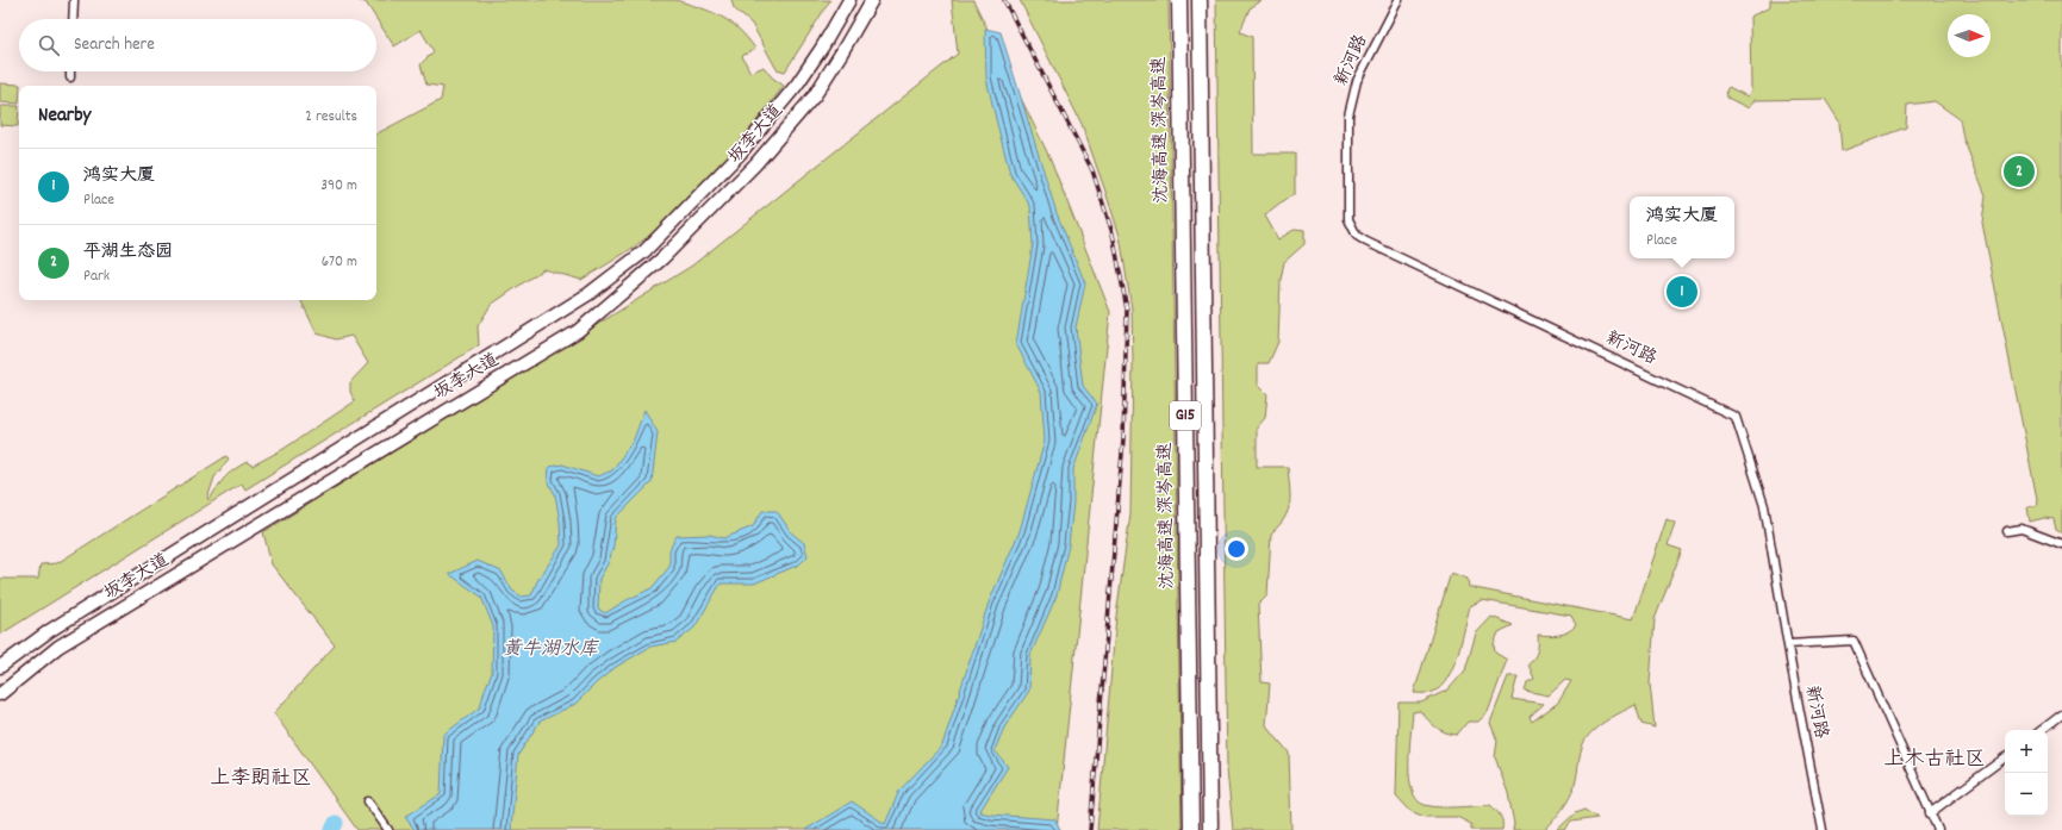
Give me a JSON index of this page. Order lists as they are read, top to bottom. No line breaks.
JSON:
{"streets":{"highway":["沈海高速 深岑高速","G15"],"main road":["坂李大道"],"street":["新河路"]},"districts":["上木古社区","上李朗社区"],"water":["黄牛湖水库"],"north":"right","page":{"search":"Search here","heading":["Nearby","2 results"],"list":[{"mark":"1","name":"鸿实大厦","note":"Place","value":"390 m"},{"mark":"2","name":"平湖生态园","note":"Park","value":"670 m"}],"pins":["2","1"],"popup":["鸿实大厦","Place"],"map_buttons":["+","−"]}}
